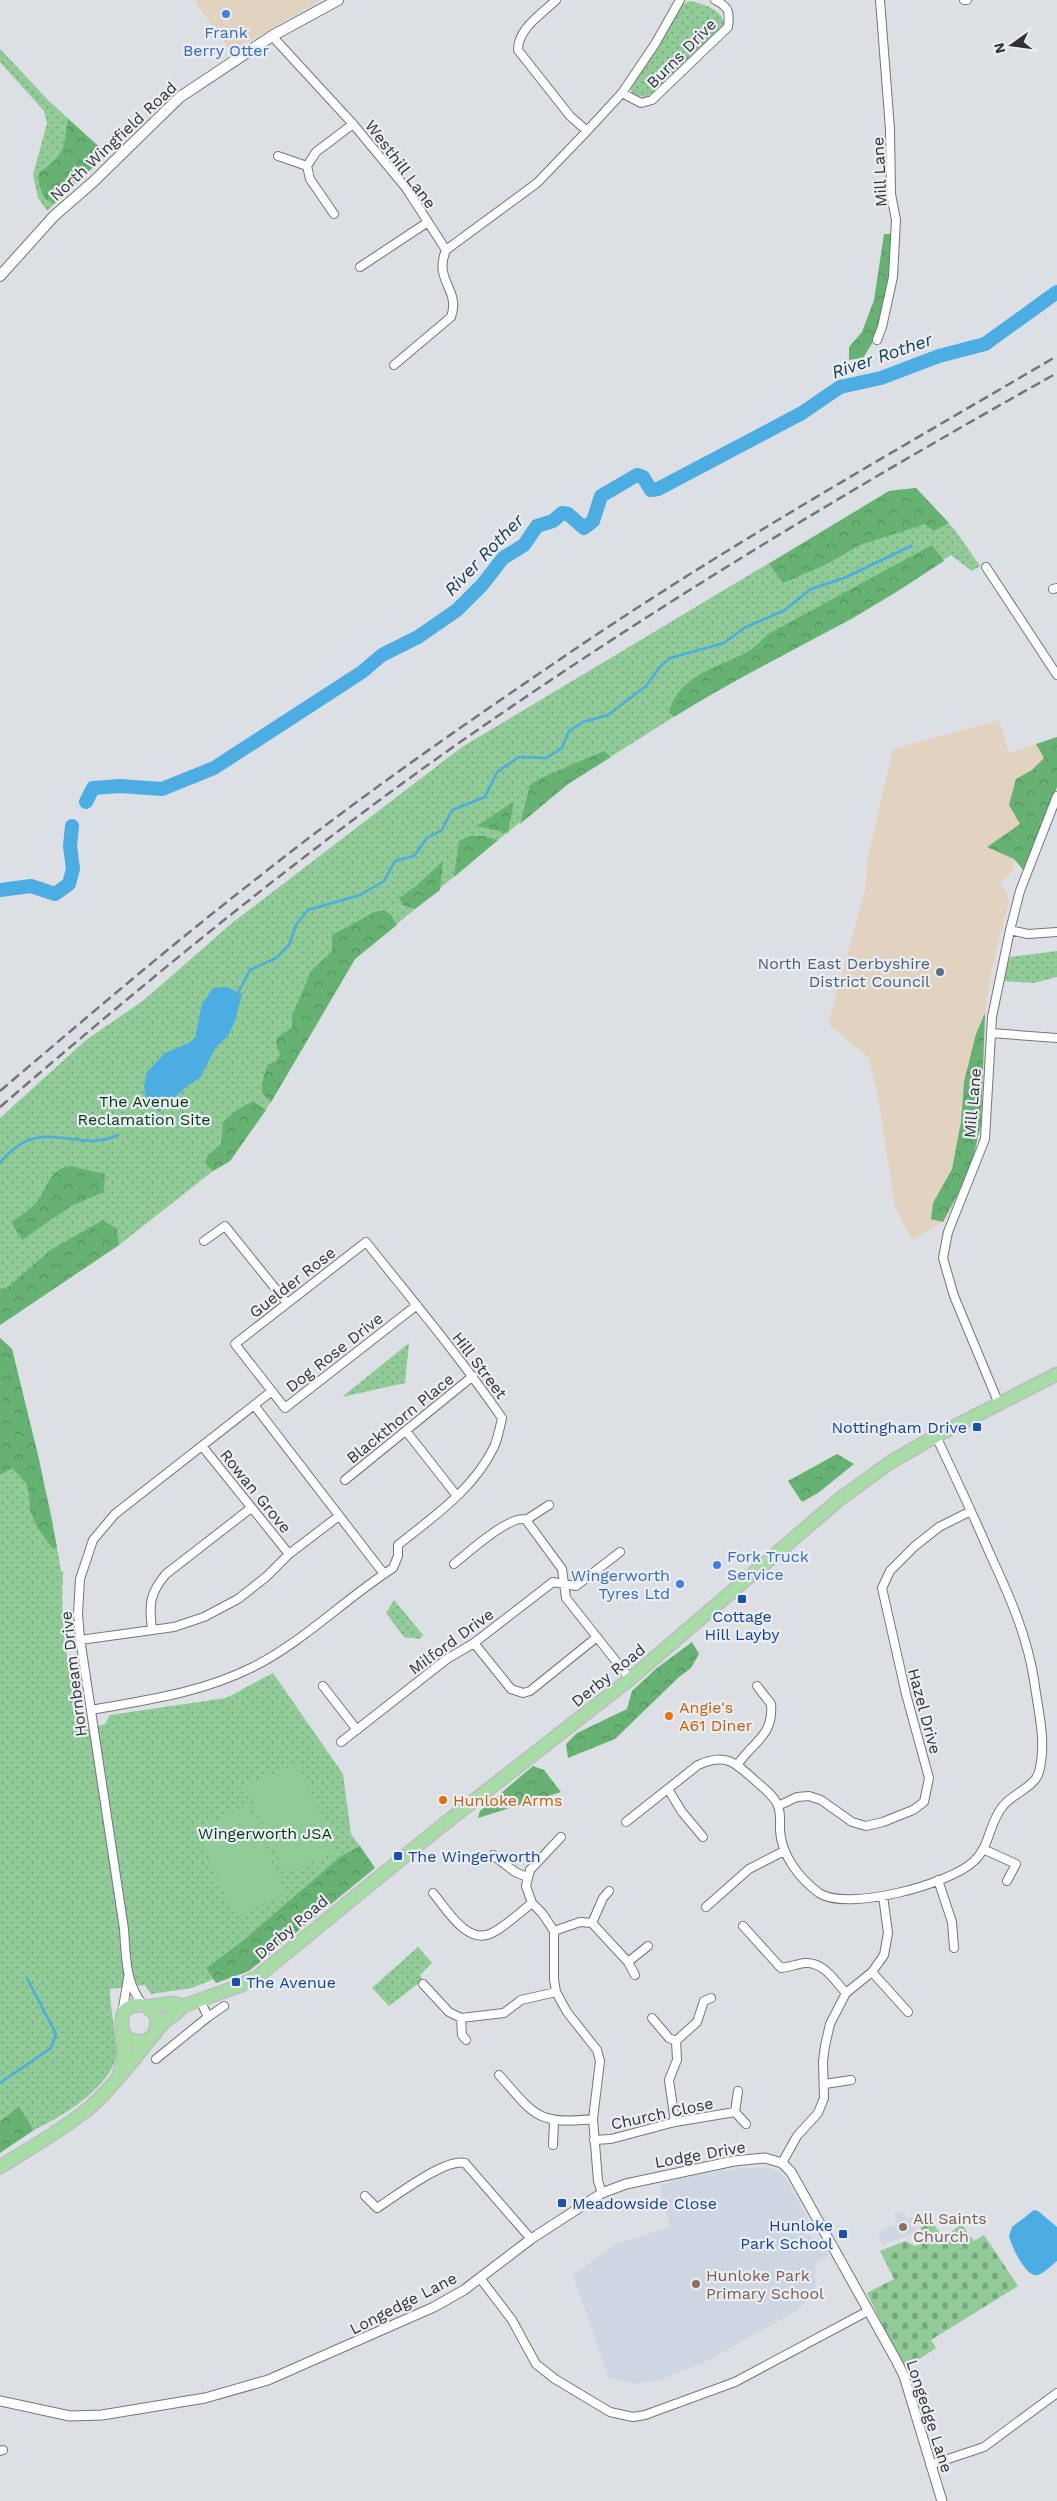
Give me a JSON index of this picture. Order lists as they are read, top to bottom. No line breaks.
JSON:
{"streets":{"highway":["Derby Road"],"main road":["North Wingfield Road"],"street":["Burns Drive","Westhill Lane","Mill Lane","Guelder Rose","Dog Rose Drive","Hill Street","Blackthorn Place","Rowan Grove","Milford Drive","Hornbeam Drive","Hazel Drive","Church Close","Lodge Drive","Longedge Lane"]},"crossings":[["North Wingfield Road","Westhill Lane"],["Mill Lane","Derby Road"],["Guelder Rose","Dog Rose Drive"],["Guelder Rose","Hill Street"],["Dog Rose Drive","Hill Street"],["Dog Rose Drive","Hornbeam Drive"],["Hill Street","Blackthorn Place"],["Hill Street","Hornbeam Drive"],["Rowan Grove","Hornbeam Drive"],["Hornbeam Drive","Derby Road"],["Lodge Drive","Longedge Lane"]],"water":["River Rother"],"parks":["The Avenue Reclamation Site","Wingerworth JSA"],"places":{"other":["Frank Berry Otter","North East Derbyshire District Council","Fork Truck Service","Wingerworth Tyres Ltd","Angie's A61 Diner","Hunloke Arms","All Saints Church","Hunloke Park Primary School"],"transit":["Nottingham Drive","Cottage Hill Layby","The Wingerworth","The Avenue","Meadowside Close","Hunloke Park School"]},"north":"left"}
